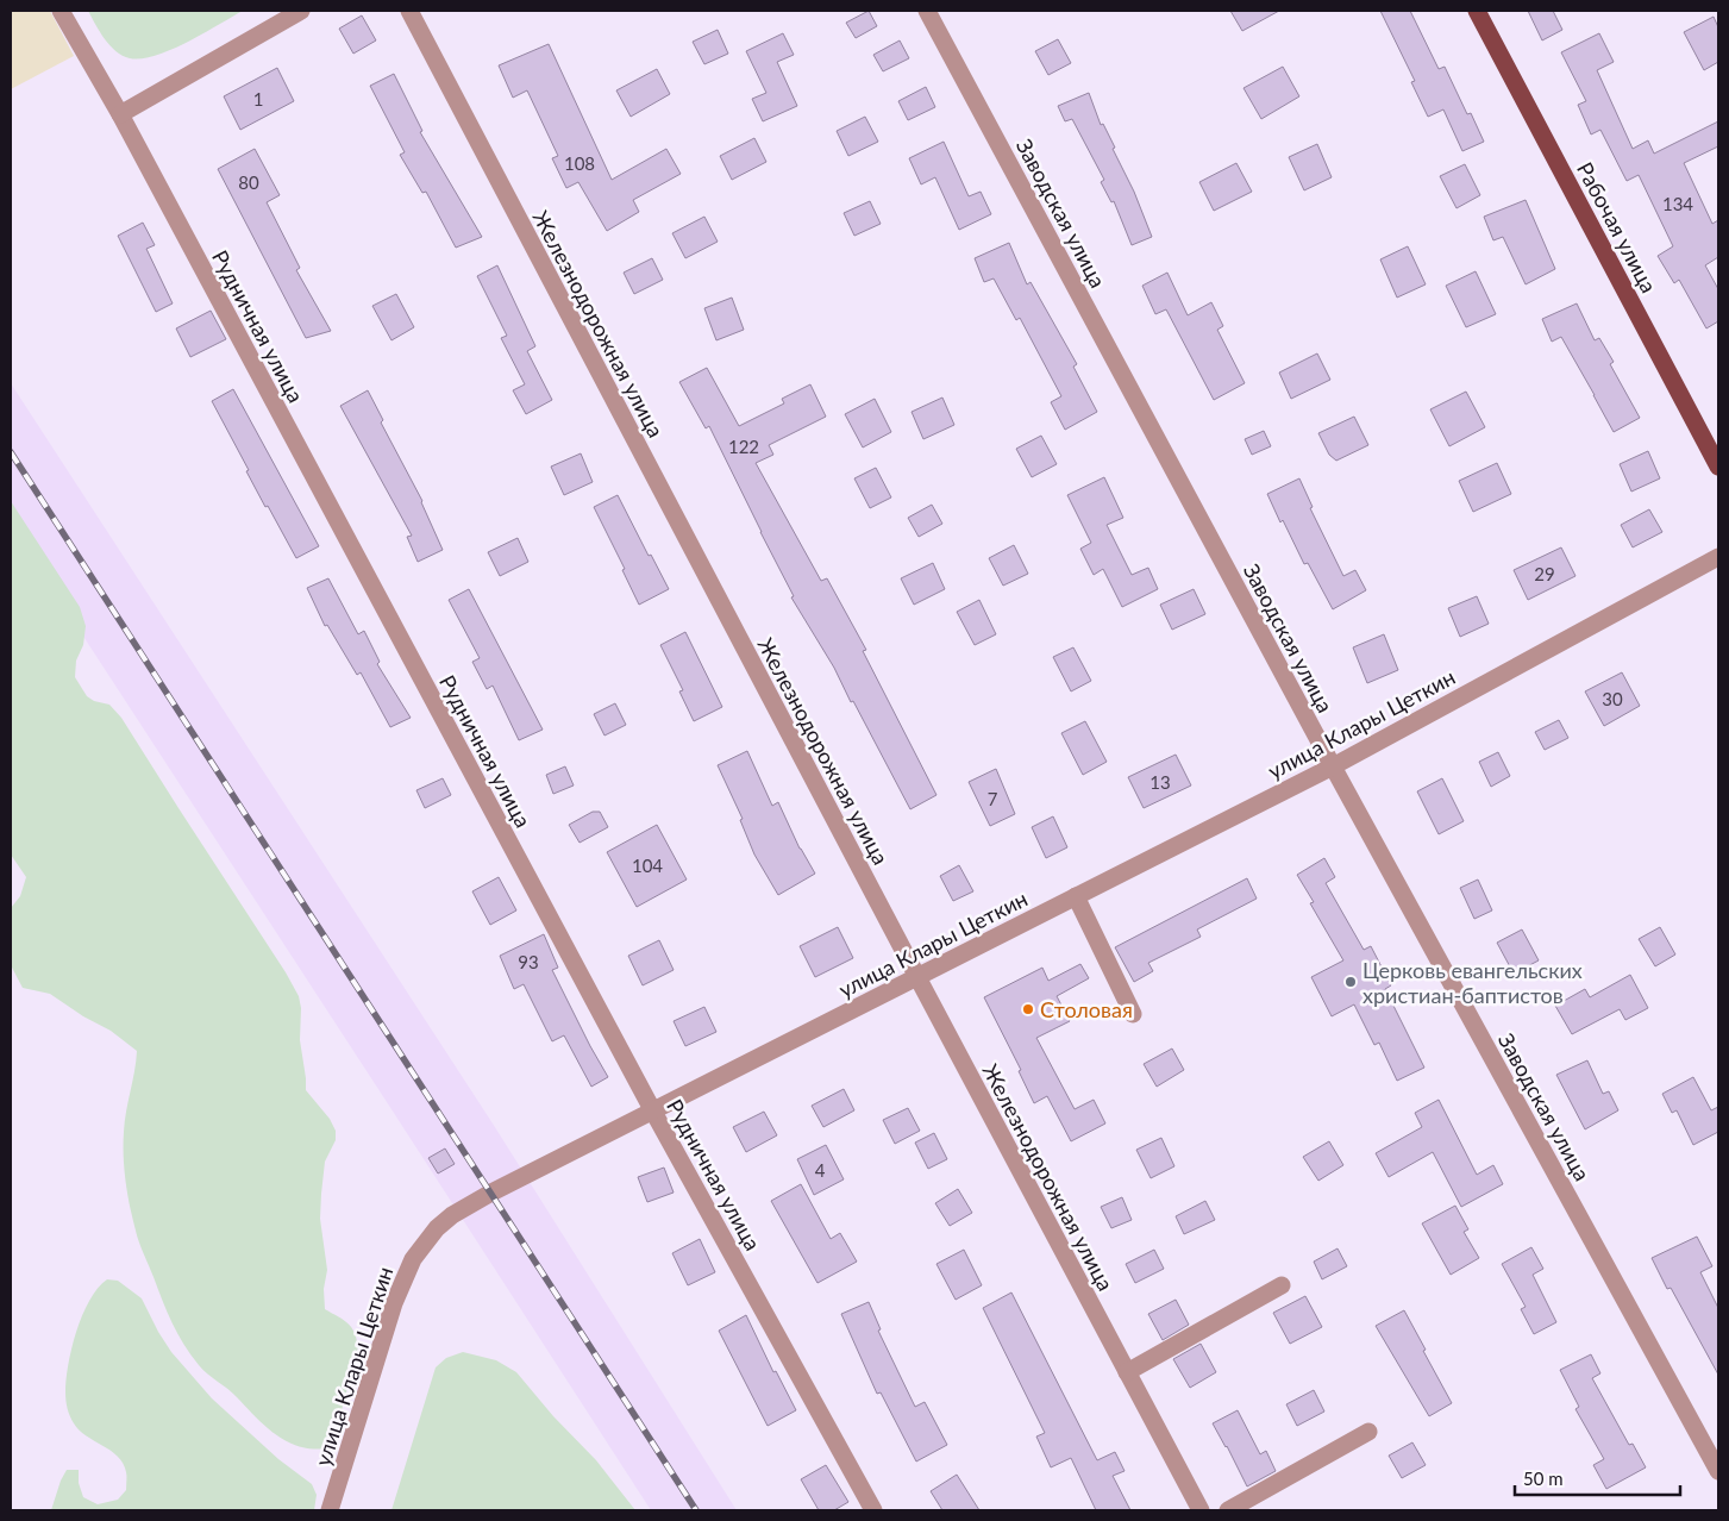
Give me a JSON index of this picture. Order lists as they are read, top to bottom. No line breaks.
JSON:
{"streets":{"main road":["Рабочая улица"],"street":["Заводская улица","Железнодорожная улица","Рудничная улица","улица Клары Цеткин"]},"crossings":[["Заводская улица","улица Клары Цеткин"],["Железнодорожная улица","улица Клары Цеткин"],["Рудничная улица","улица Клары Цеткин"]],"places":["Церковь евангельских христиан-баптистов","Столовая"],"house_numbers":["1","108","80","134","122","29","30","13","7","104","93","4"],"scale_bar":"50 m"}
